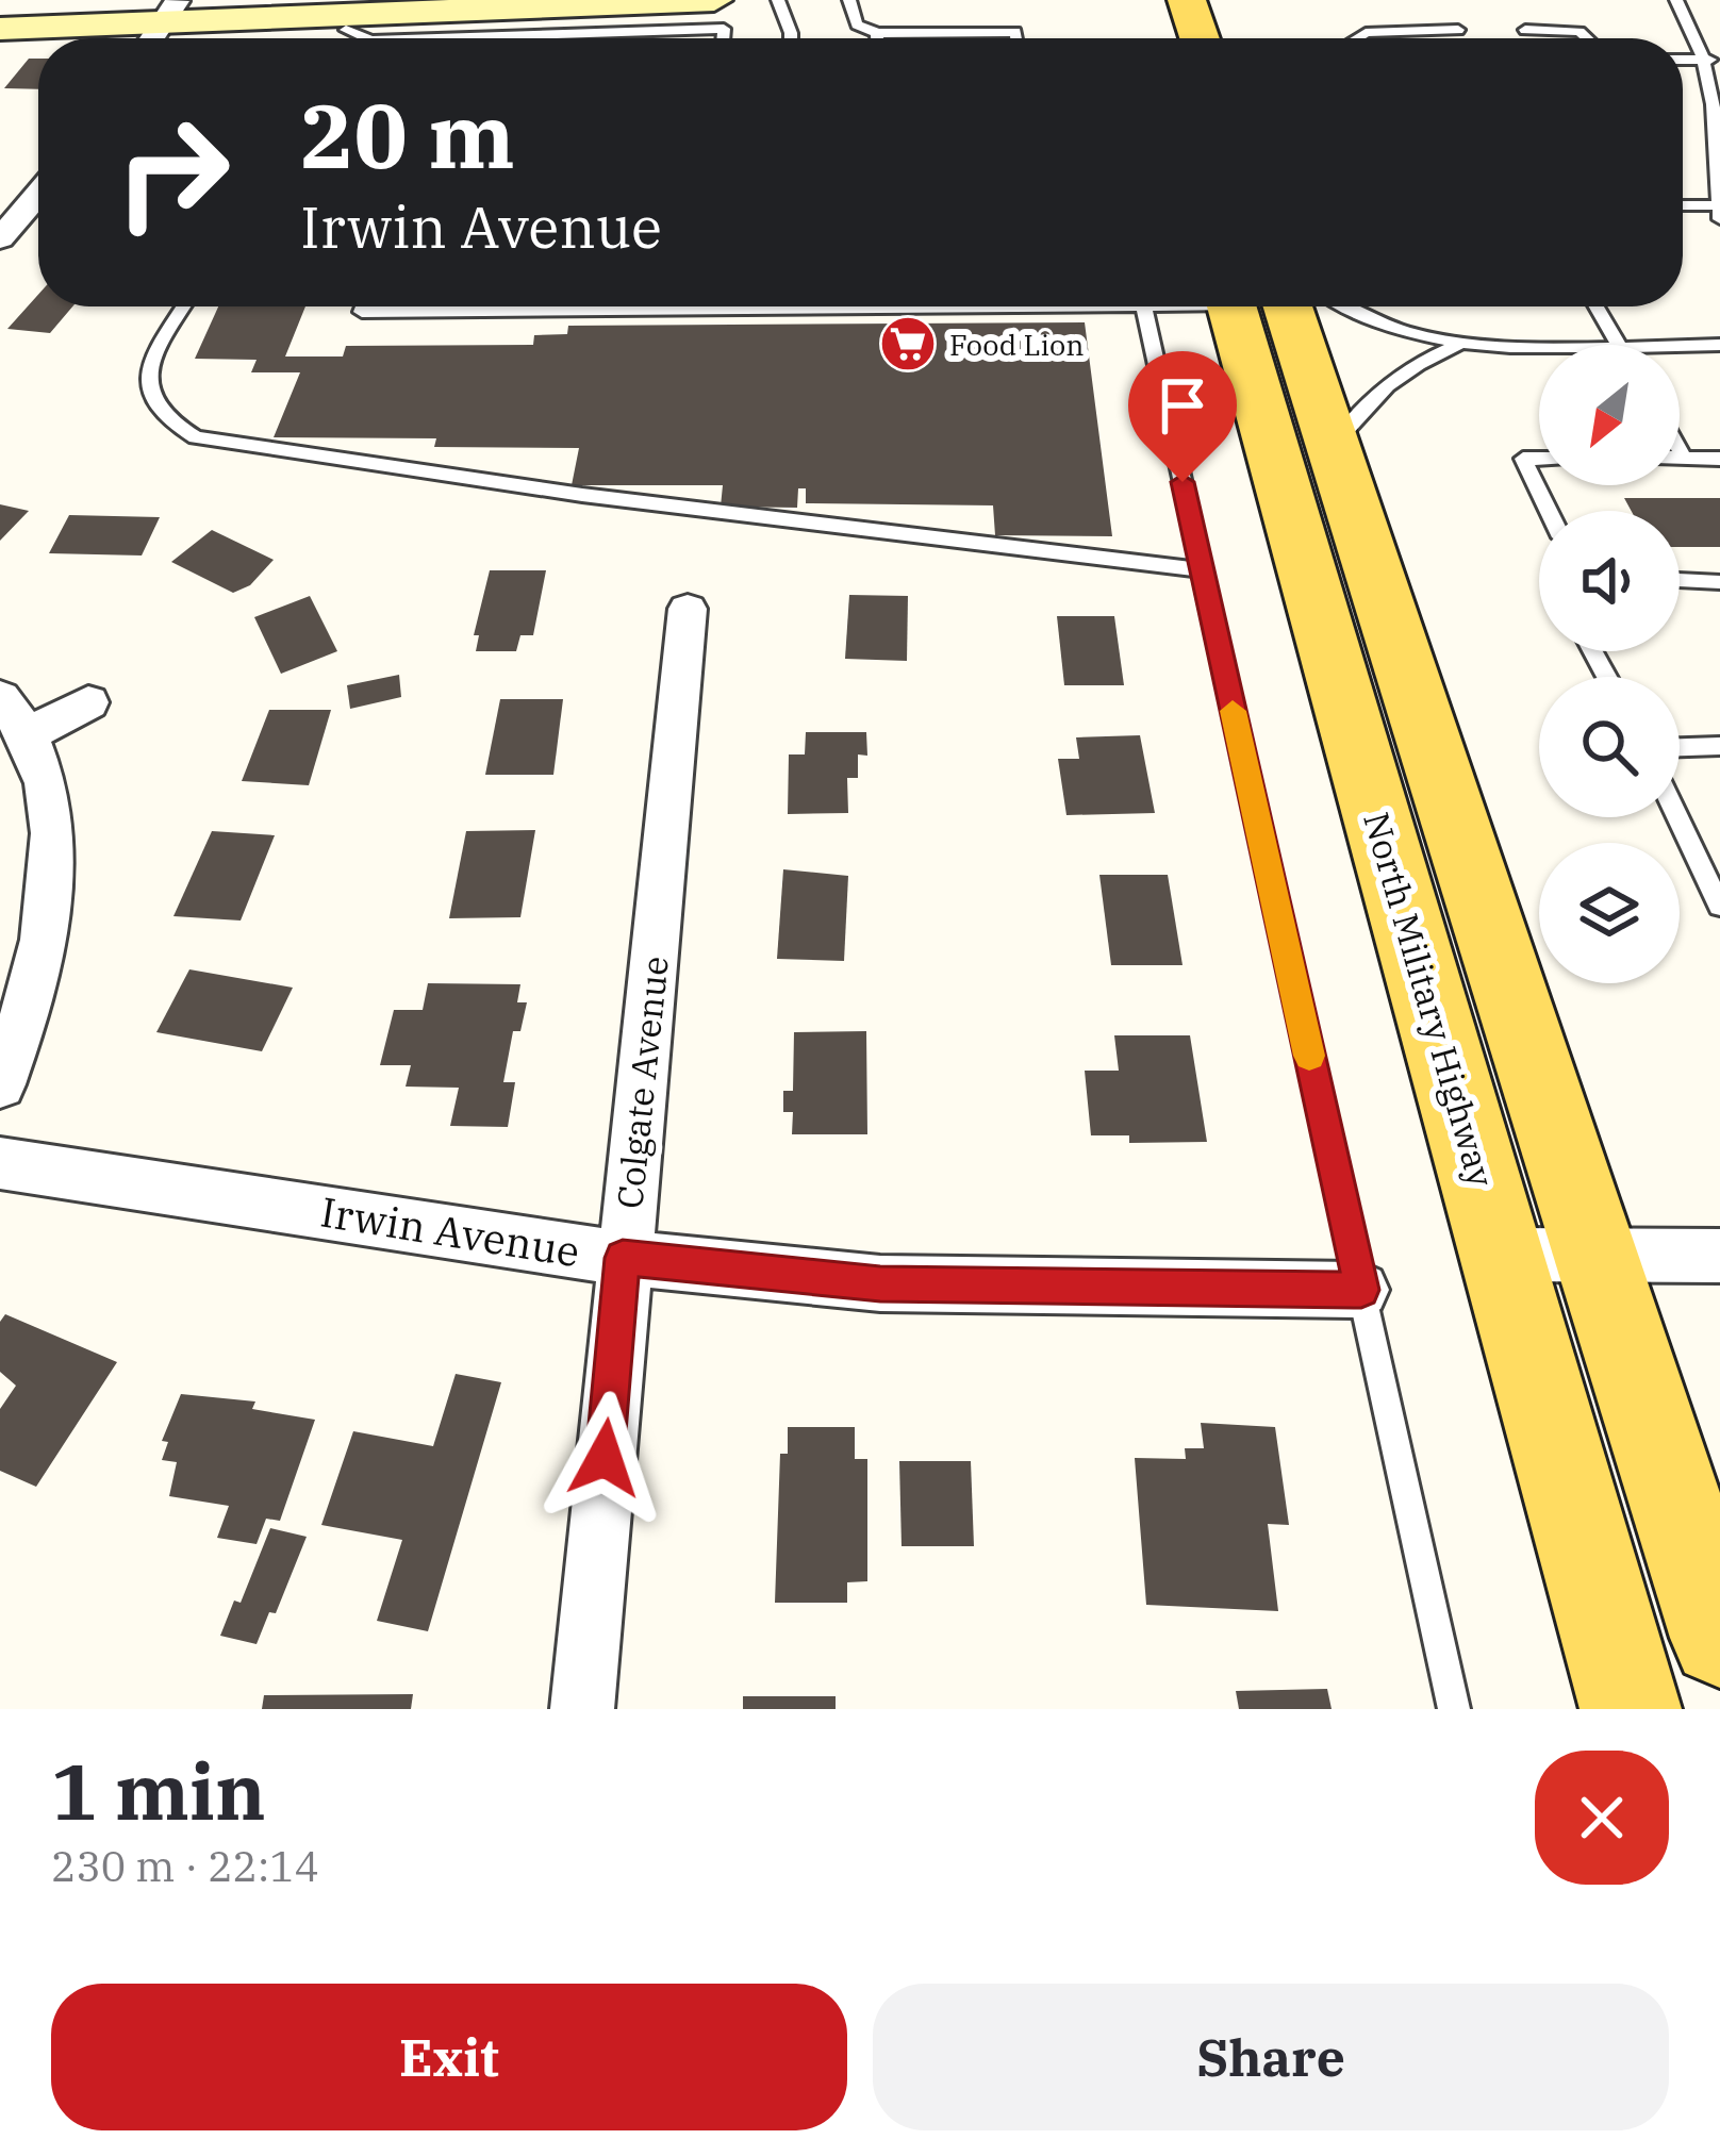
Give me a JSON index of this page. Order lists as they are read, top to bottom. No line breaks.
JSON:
{"streets":{"main road":["North Military Highway"],"street":["Colgate Avenue","Irwin Avenue"]},"crossings":[["Colgate Avenue","Irwin Avenue"]],"places":{"supermarket":["Food Lion"]},"north":"bottom left","page":{"turn":["20 m","Irwin Avenue"],"heading":["1 min","230 m · 22:14"],"buttons":["Exit","Share"]}}
